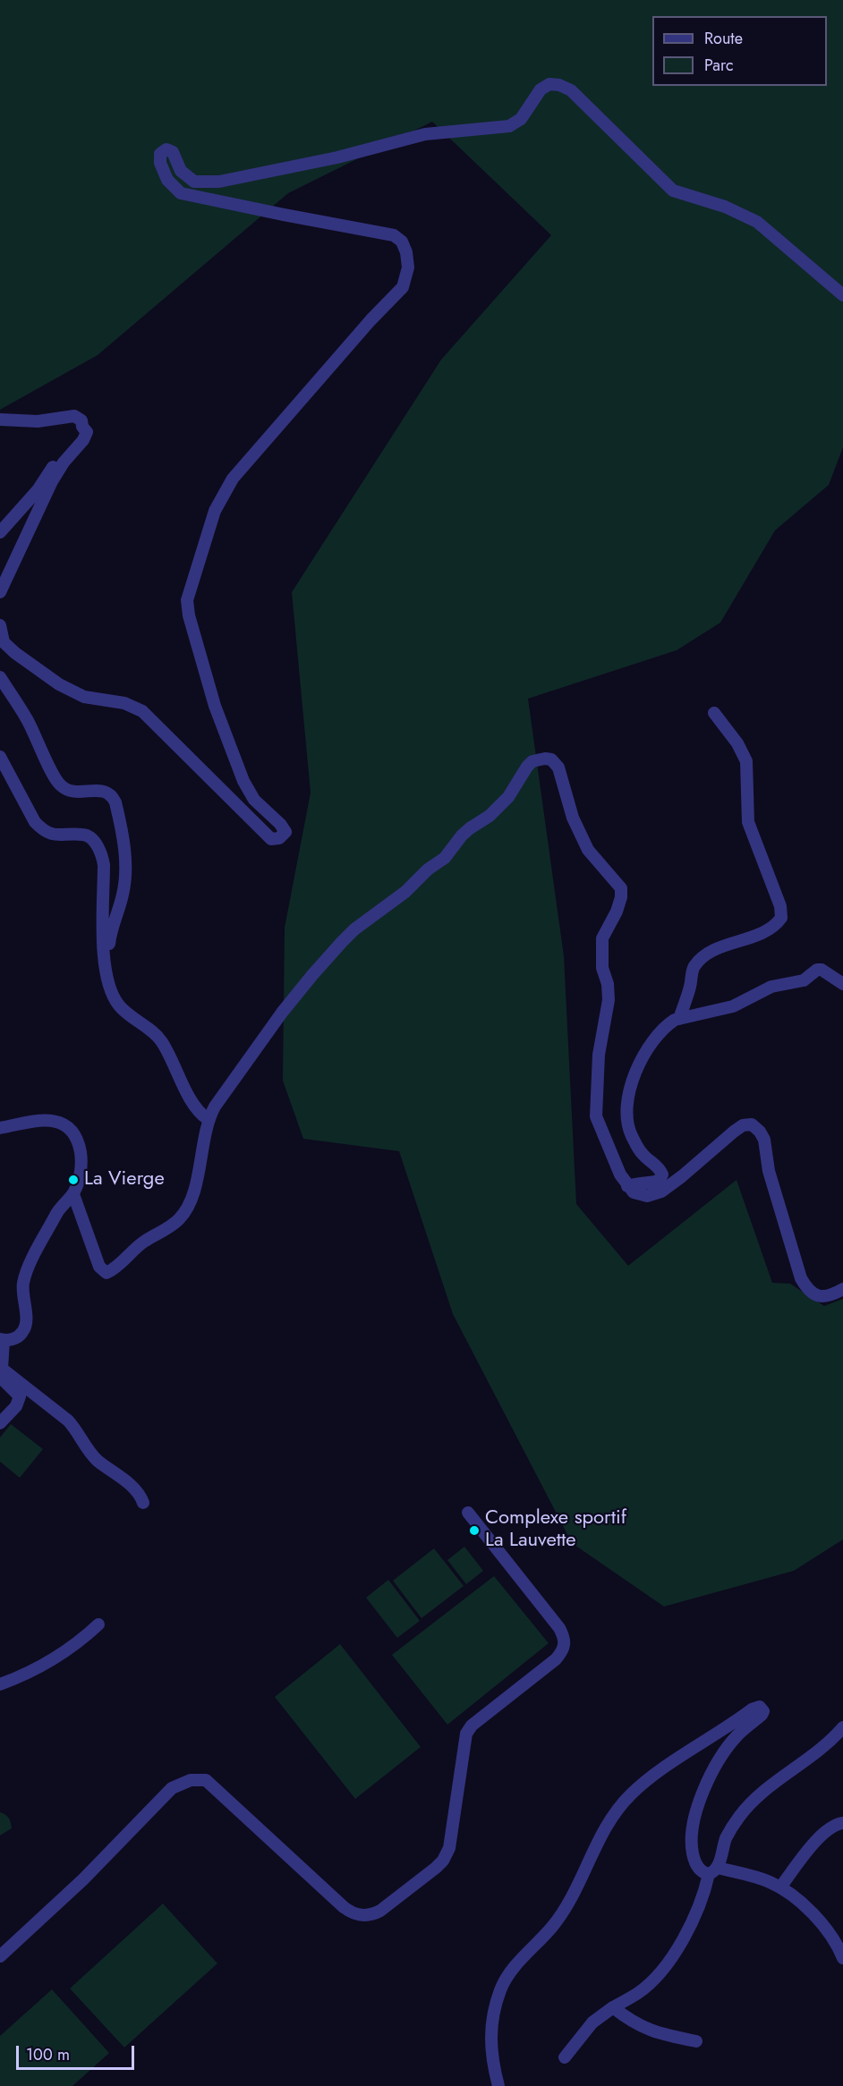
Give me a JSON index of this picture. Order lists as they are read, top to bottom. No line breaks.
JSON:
{"places":["La Vierge","Complexe sportif La Lauvette"],"legend":["Route","Parc"],"scale_bar":"100 m"}
